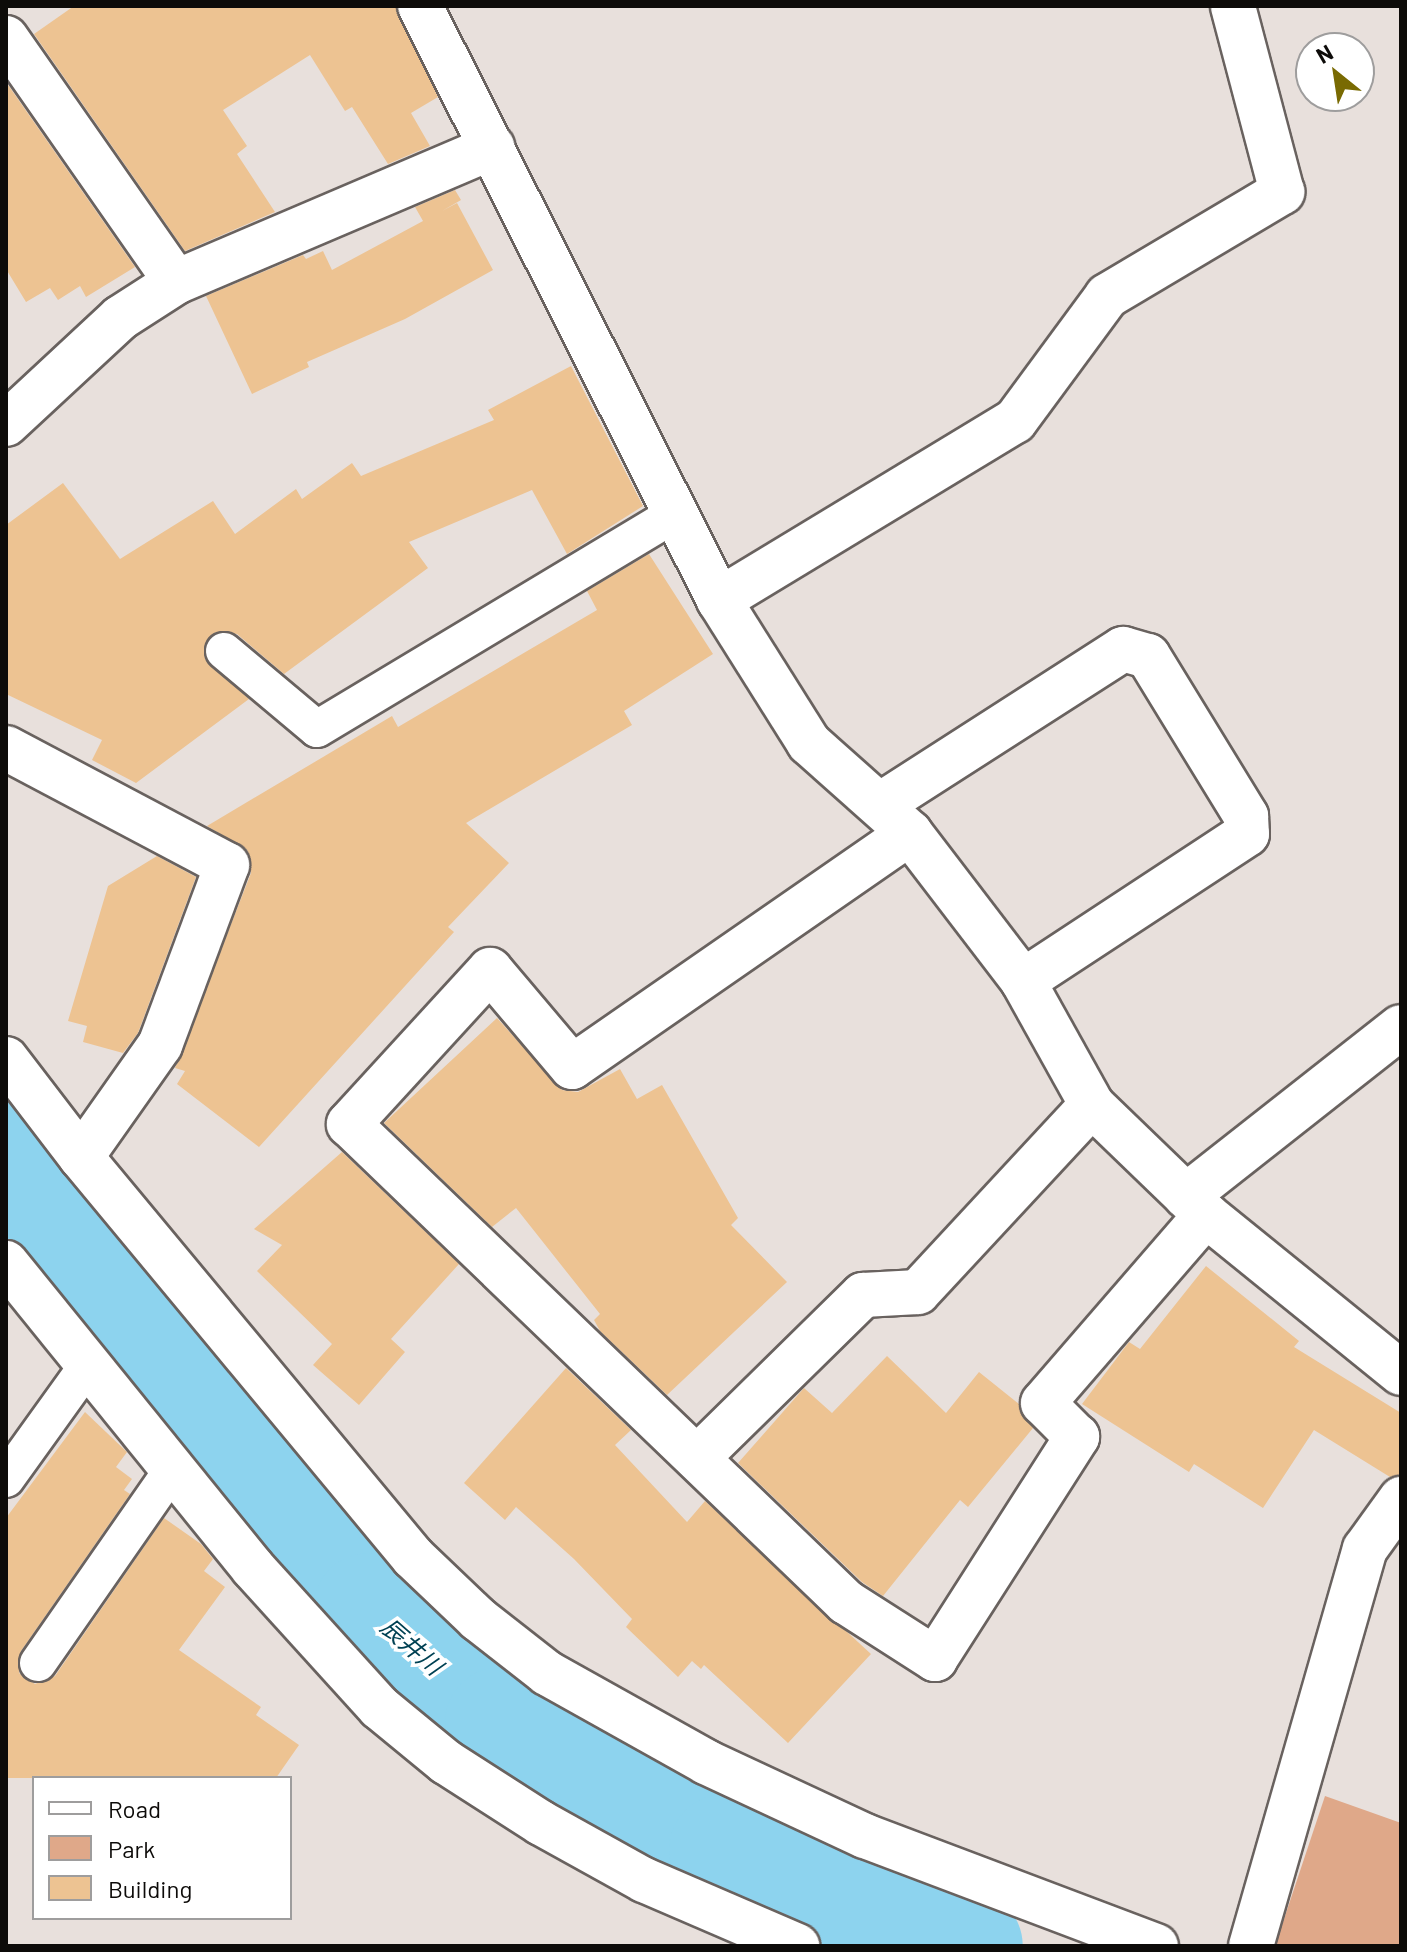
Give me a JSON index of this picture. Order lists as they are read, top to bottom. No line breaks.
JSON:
{"water":["辰井川"],"legend":["Road","Park","Building"],"north":"top left"}
